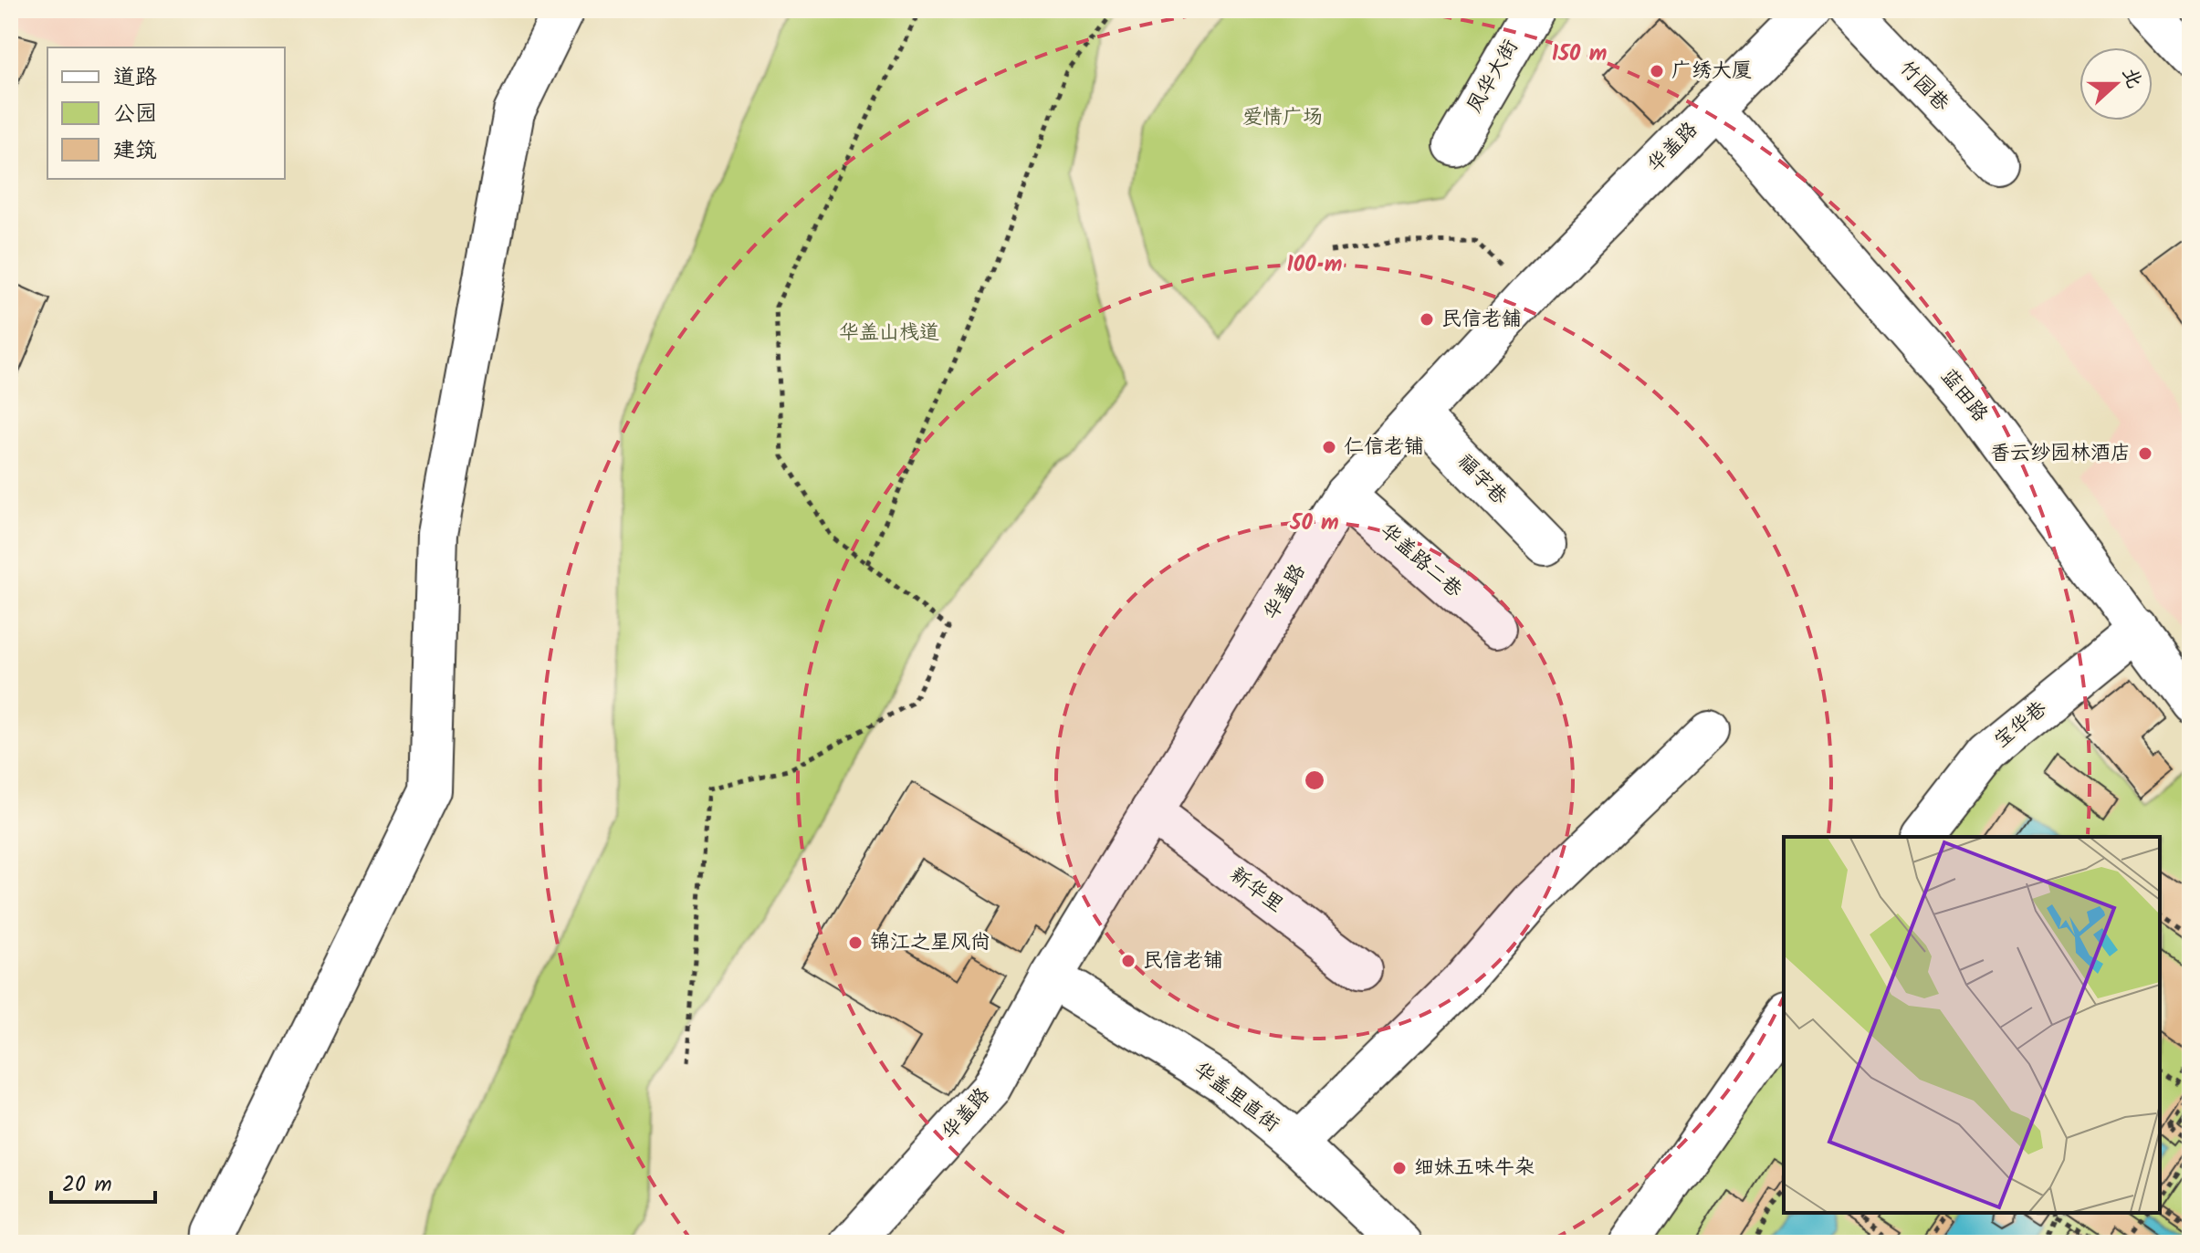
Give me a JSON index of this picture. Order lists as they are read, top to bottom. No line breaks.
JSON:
{"streets":{"street":["凤华大街","竹园巷","华盖路","蓝田路","福字巷","华盖路二巷","宝华巷","新华里","华盖里直街"]},"crossings":[["华盖路","蓝田路"],["华盖路","福字巷"],["华盖路","华盖路二巷"],["华盖路","新华里"],["华盖路","华盖里直街"],["蓝田路","宝华巷"]],"parks":["爱情广场","华盖山栈道"],"places":["广绣大厦","民信老舖","仁信老铺","香云纱园林酒店","锦江之星风尚","民信老铺","细妹五味牛杂"],"legend":["道路","公园","建筑"],"scale_bar":"20 m","north":"right","rings":["150 m","100 m","50 m"]}
